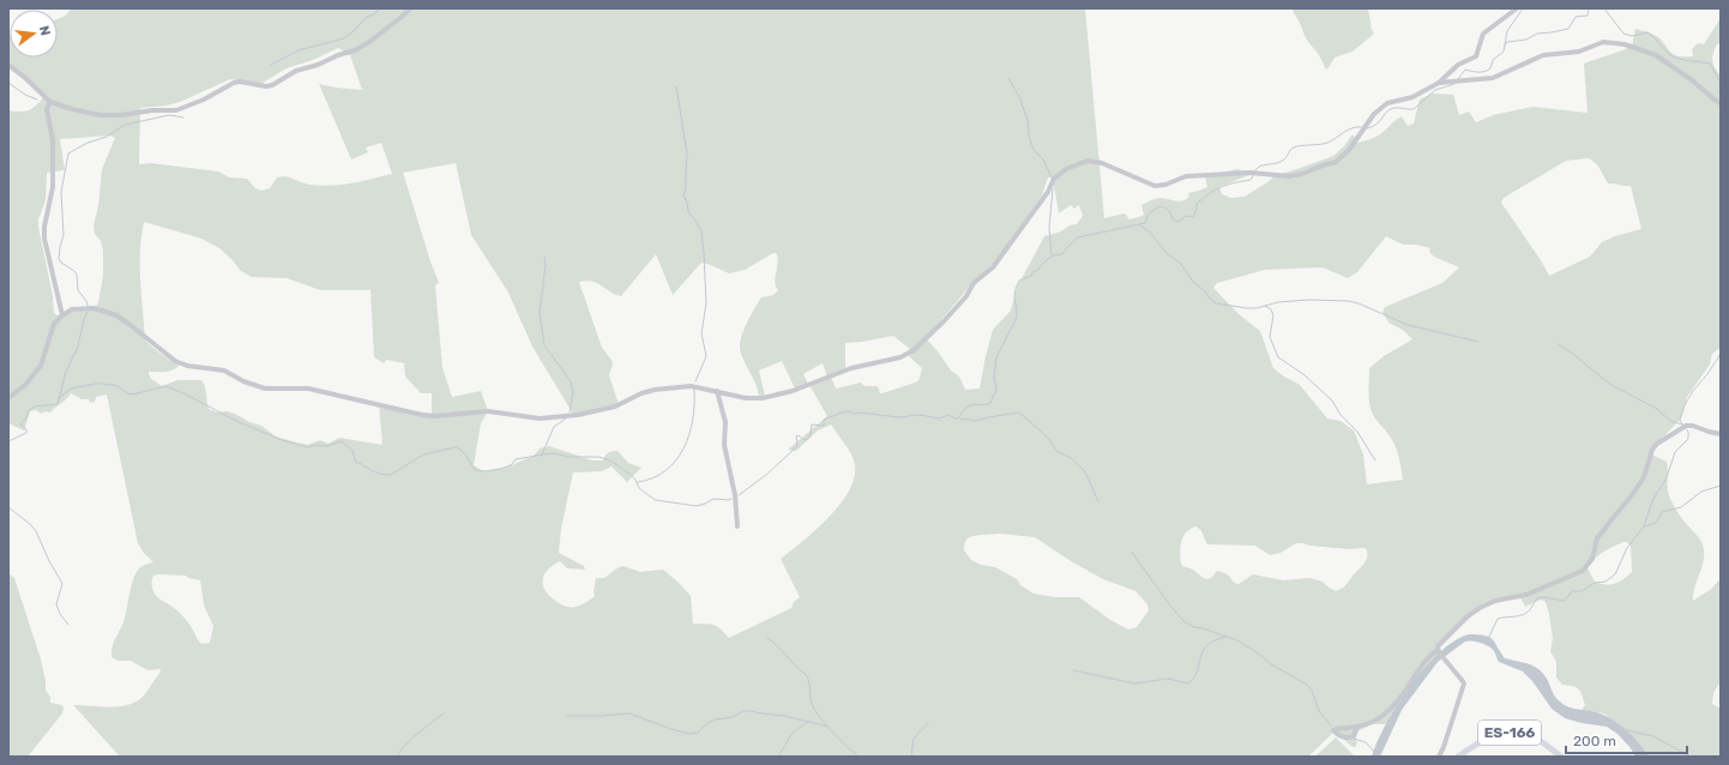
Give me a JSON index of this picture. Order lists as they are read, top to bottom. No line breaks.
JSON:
{"streets":{"main road":["ES-166"]},"scale_bar":"200 m","north":"right"}
